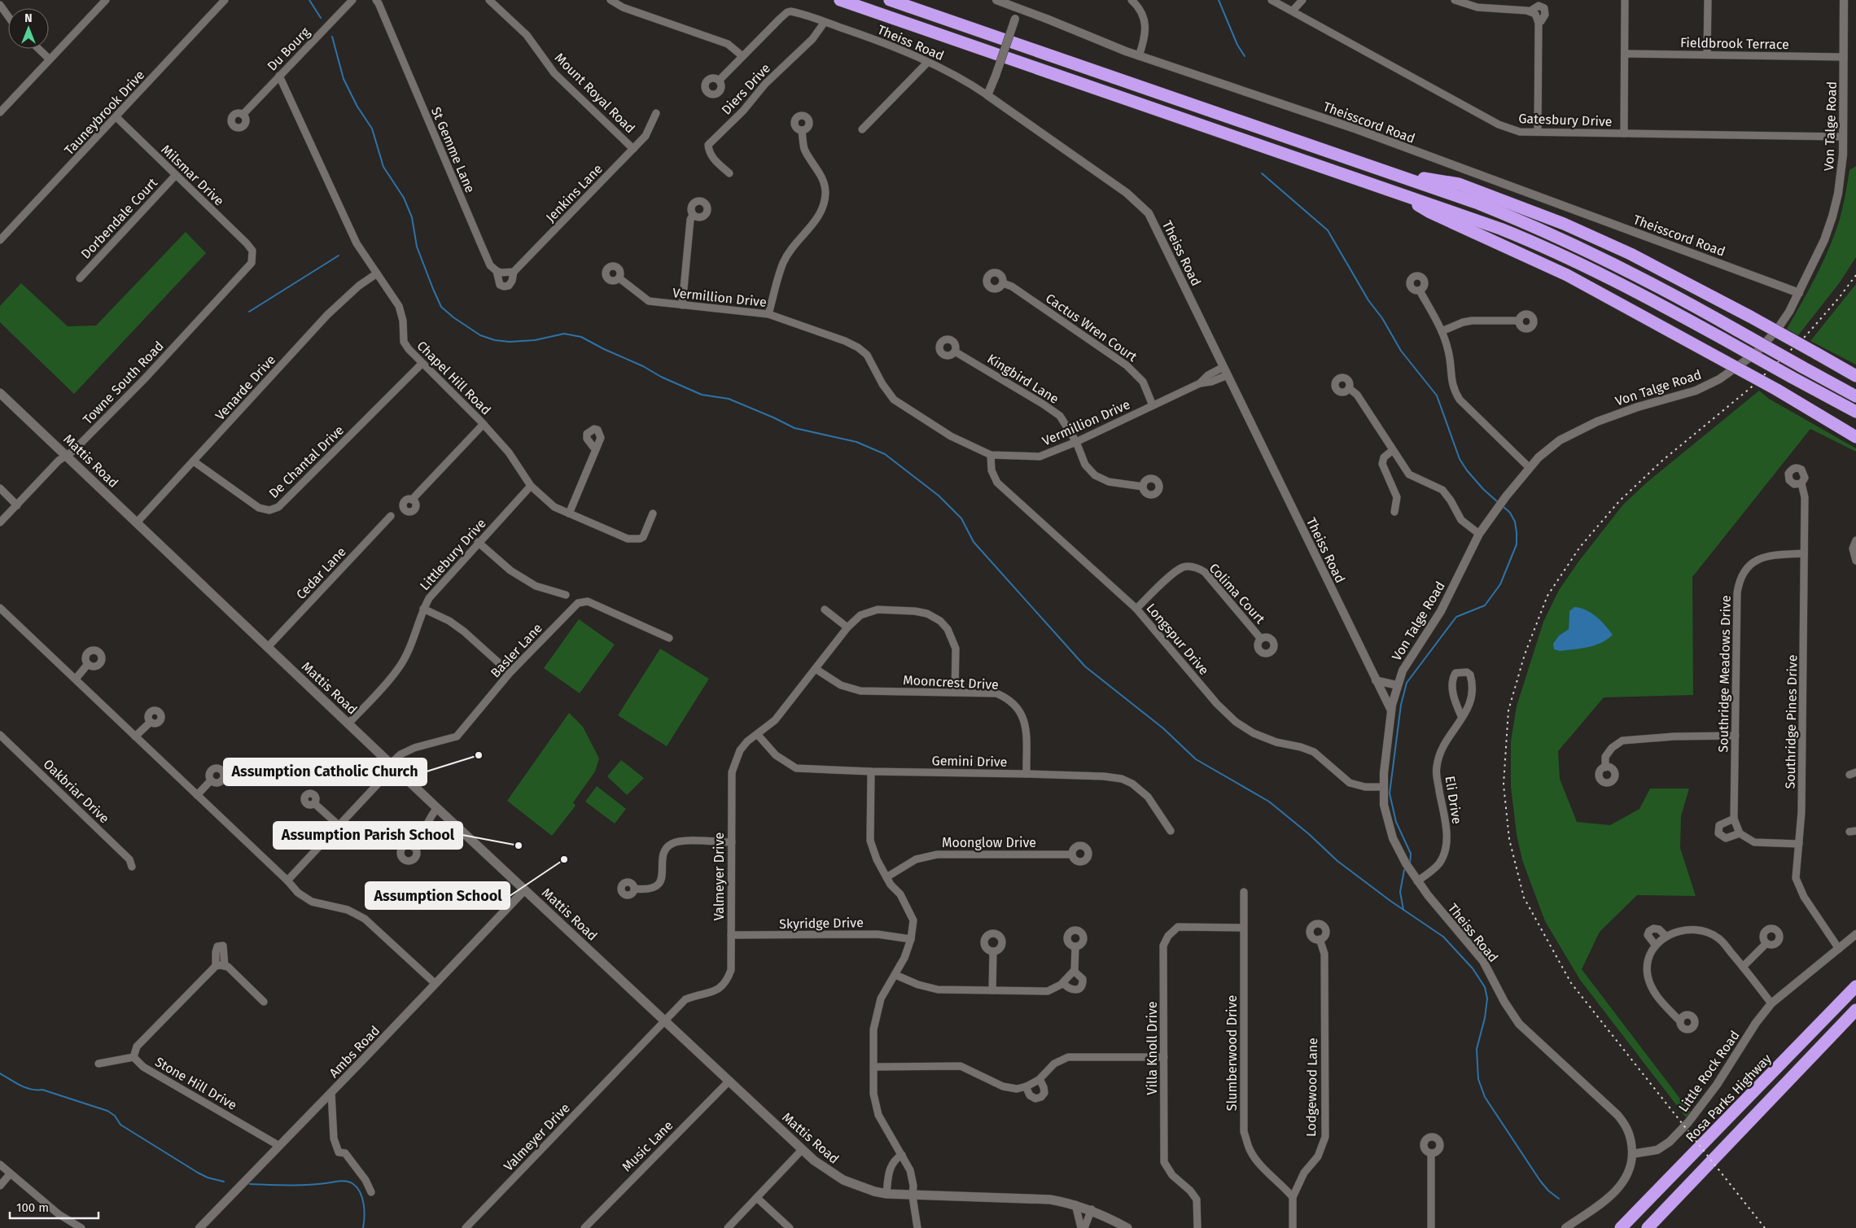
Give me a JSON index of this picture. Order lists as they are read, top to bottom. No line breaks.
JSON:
{"streets":{"highway":["Rosa Parks Highway"],"main road":["Mattis Road"],"street":["Theiss Road","Fieldbrook Terrace","Du Bourg","Diers Drive","Mount Royal Road","Tauneybrook Drive","Gatesbury Drive","Theisscord Road","Von Talge Road","St Gemme Lane","Milsmar Drive","Jenkins Lane","Dorbendale Court","Vermillion Drive","Cactus Wren Court","Chapel Hill Road","Kingbird Lane","Towne South Road","Venarde Drive","De Chantal Drive","Littlebury Drive","Cedar Lane","Colima Court","Longspur Drive","Basler Lane","Southridge Meadows Drive","Mooncrest Drive","Southridge Pines Drive","Gemini Drive","Oakbriar Drive","Eli Drive","Moonglow Drive","Valmeyer Drive","Skyridge Drive","Villa Knoll Drive","Ambs Road","Slumberwood Drive","Little Rock Road","Stone Hill Drive","Lodgewood Lane","Music Lane"]},"crossings":[["Theiss Road","Diers Drive"],["Theiss Road","Von Talge Road"],["Theiss Road","Vermillion Drive"],["Theiss Road","Longspur Drive"],["Theiss Road","Eli Drive"],["Theiss Road","Little Rock Road"],["Fieldbrook Terrace","Von Talge Road"],["Du Bourg","Chapel Hill Road"],["Mount Royal Road","Jenkins Lane"],["Tauneybrook Drive","Milsmar Drive"],["Gatesbury Drive","Von Talge Road"],["Theisscord Road","Von Talge Road"],["St Gemme Lane","Jenkins Lane"],["Milsmar Drive","Dorbendale Court"],["Milsmar Drive","Towne South Road"],["Vermillion Drive","Cactus Wren Court"],["Vermillion Drive","Kingbird Lane"],["Vermillion Drive","Longspur Drive"],["Chapel Hill Road","Venarde Drive"],["Chapel Hill Road","De Chantal Drive"],["Chapel Hill Road","Littlebury Drive"],["Towne South Road","Mattis Road"],["Venarde Drive","Mattis Road"],["Venarde Drive","De Chantal Drive"],["Mattis Road","Littlebury Drive"],["Mattis Road","Cedar Lane"],["Mattis Road","Basler Lane"],["Mattis Road","Valmeyer Drive"],["Mattis Road","Ambs Road"],["Mattis Road","Music Lane"],["Colima Court","Longspur Drive"],["Southridge Meadows Drive","Southridge Pines Drive"],["Mooncrest Drive","Gemini Drive"],["Mooncrest Drive","Valmeyer Drive"],["Southridge Pines Drive","Little Rock Road"],["Gemini Drive","Valmeyer Drive"],["Valmeyer Drive","Skyridge Drive"],["Villa Knoll Drive","Slumberwood Drive"],["Ambs Road","Stone Hill Drive"],["Slumberwood Drive","Lodgewood Lane"]],"places":["Assumption Catholic Church","Assumption Parish School","Assumption School"],"scale_bar":"100 m","north":"top"}
